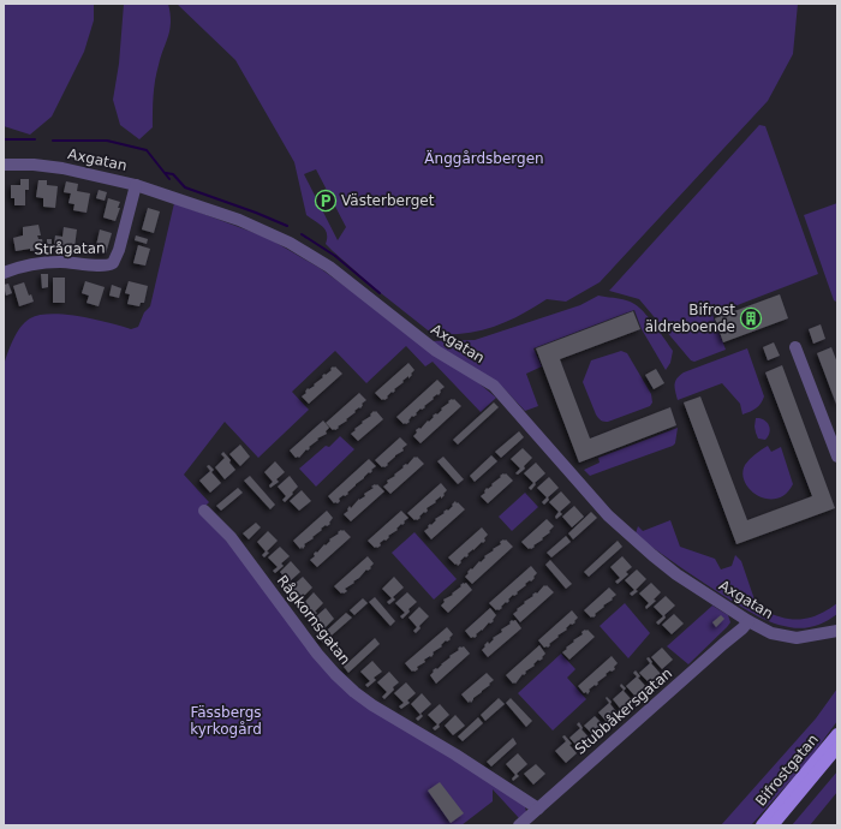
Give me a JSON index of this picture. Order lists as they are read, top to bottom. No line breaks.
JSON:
{"streets":{"main road":["Bifrostgatan"],"street":["Axgatan","Strågatan","Rågkornsgatan","Stubbåkersgatan"]},"crossings":[["Axgatan","Strågatan"],["Axgatan","Stubbåkersgatan"],["Rågkornsgatan","Stubbåkersgatan"]],"parks":["Änggårdsbergen","Fässbergs kyrkogård"],"places":{"parking":["Västerberget"],"building":["Bifrost äldreboende"]}}
